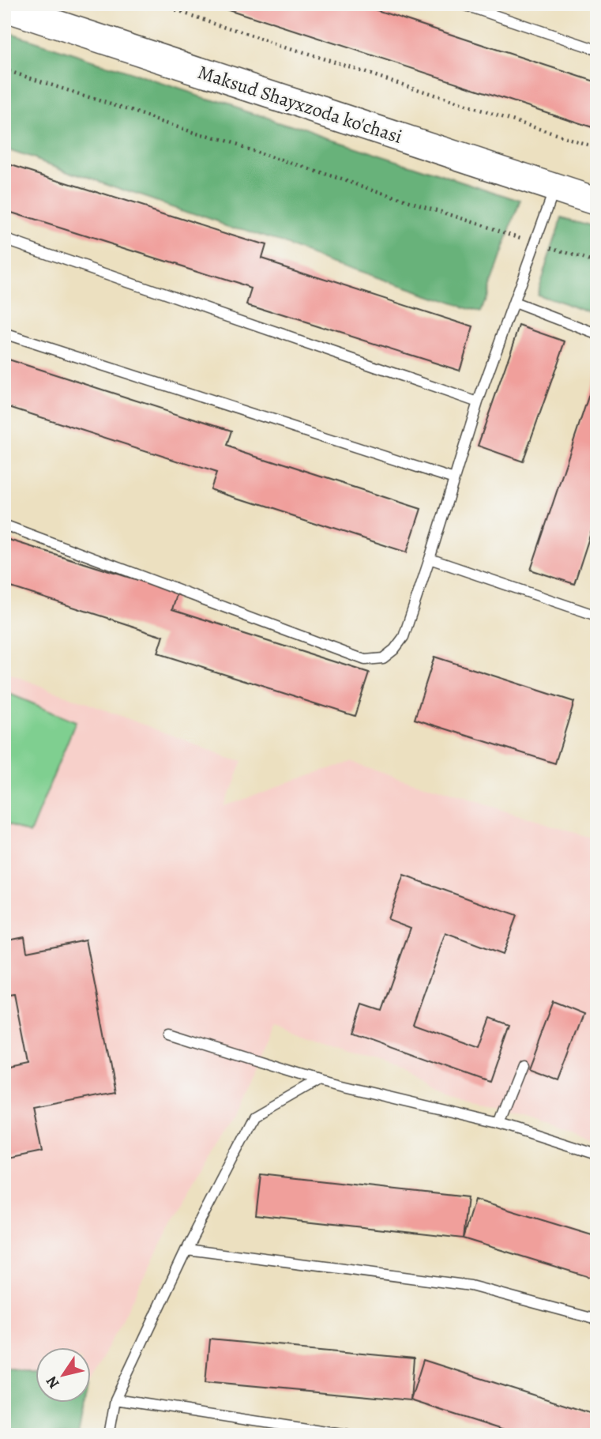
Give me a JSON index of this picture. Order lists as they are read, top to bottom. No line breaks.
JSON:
{"streets":{"street":["Maksud Shayxzoda ko'chasi"]},"north":"bottom left"}
